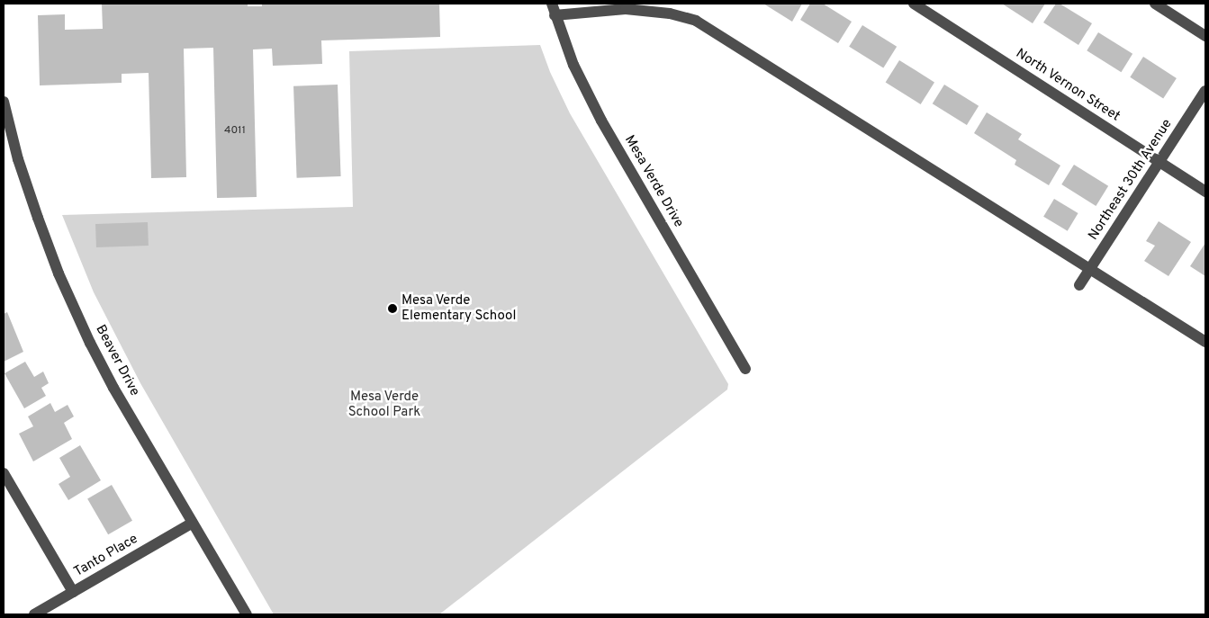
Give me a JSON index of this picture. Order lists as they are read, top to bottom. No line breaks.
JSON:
{"streets":{"street":["North Vernon Street","Northeast 30th Avenue","Mesa Verde Drive","Beaver Drive","Tanto Place"]},"crossings":[["North Vernon Street","Northeast 30th Avenue"],["Beaver Drive","Tanto Place"]],"parks":["Mesa Verde School Park"],"places":["Mesa Verde Elementary School"],"house_numbers":["4011"]}
